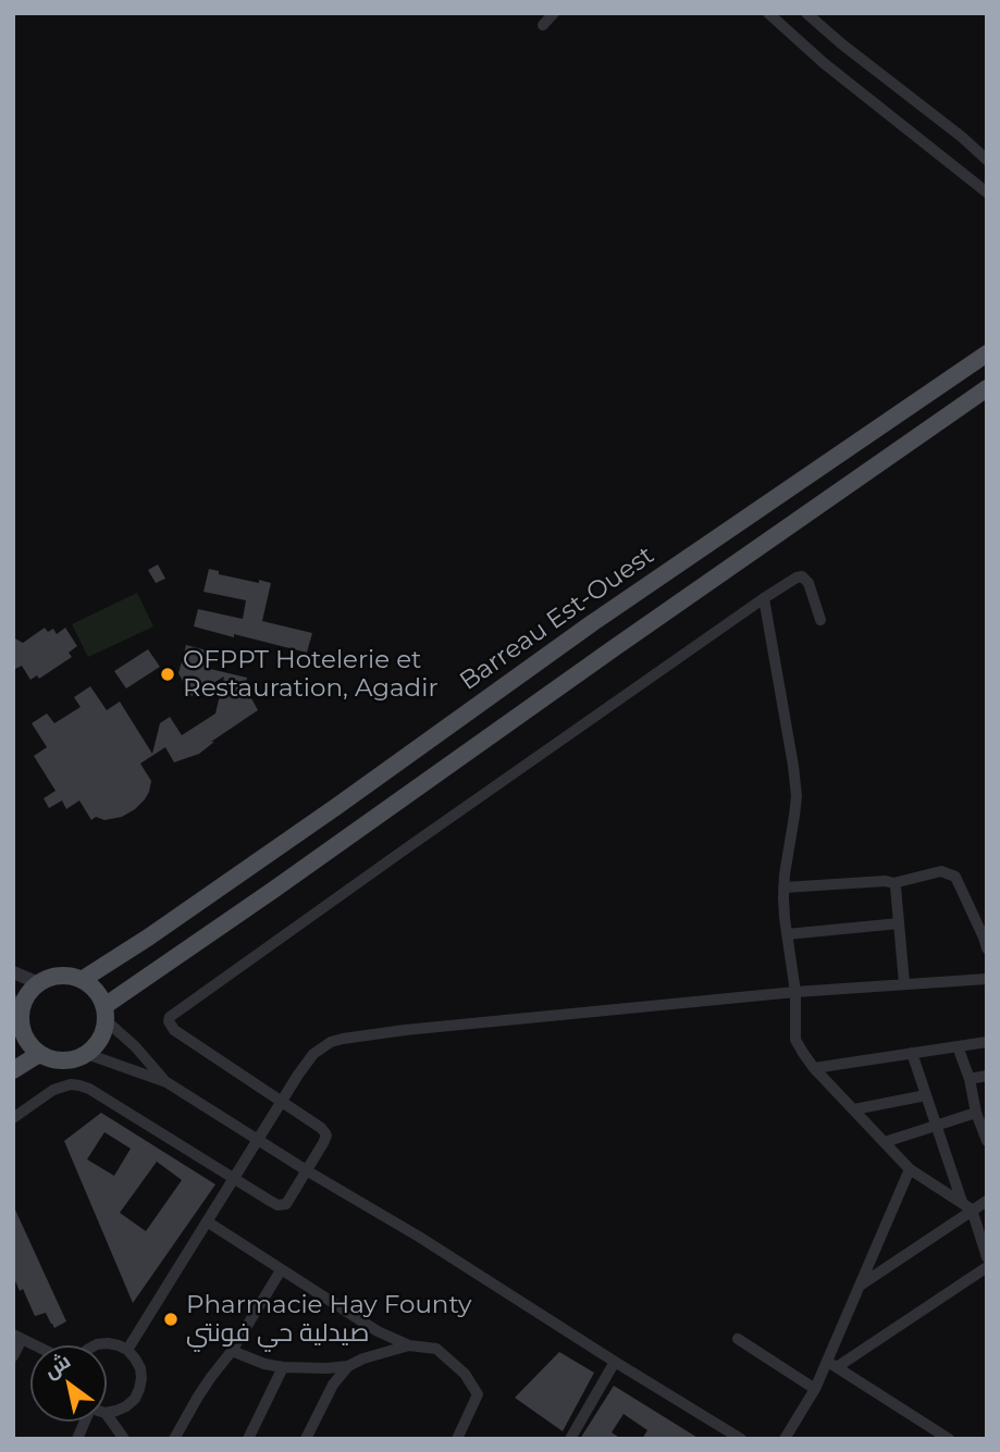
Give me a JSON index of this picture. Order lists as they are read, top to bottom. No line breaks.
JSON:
{"streets":{"main road":["Barreau Est-Ouest"]},"places":["OFPPT Hotelerie et Restauration, Agadir","Pharmacie Hay Founty صيدلية حي فونتي"],"north":"top left"}
